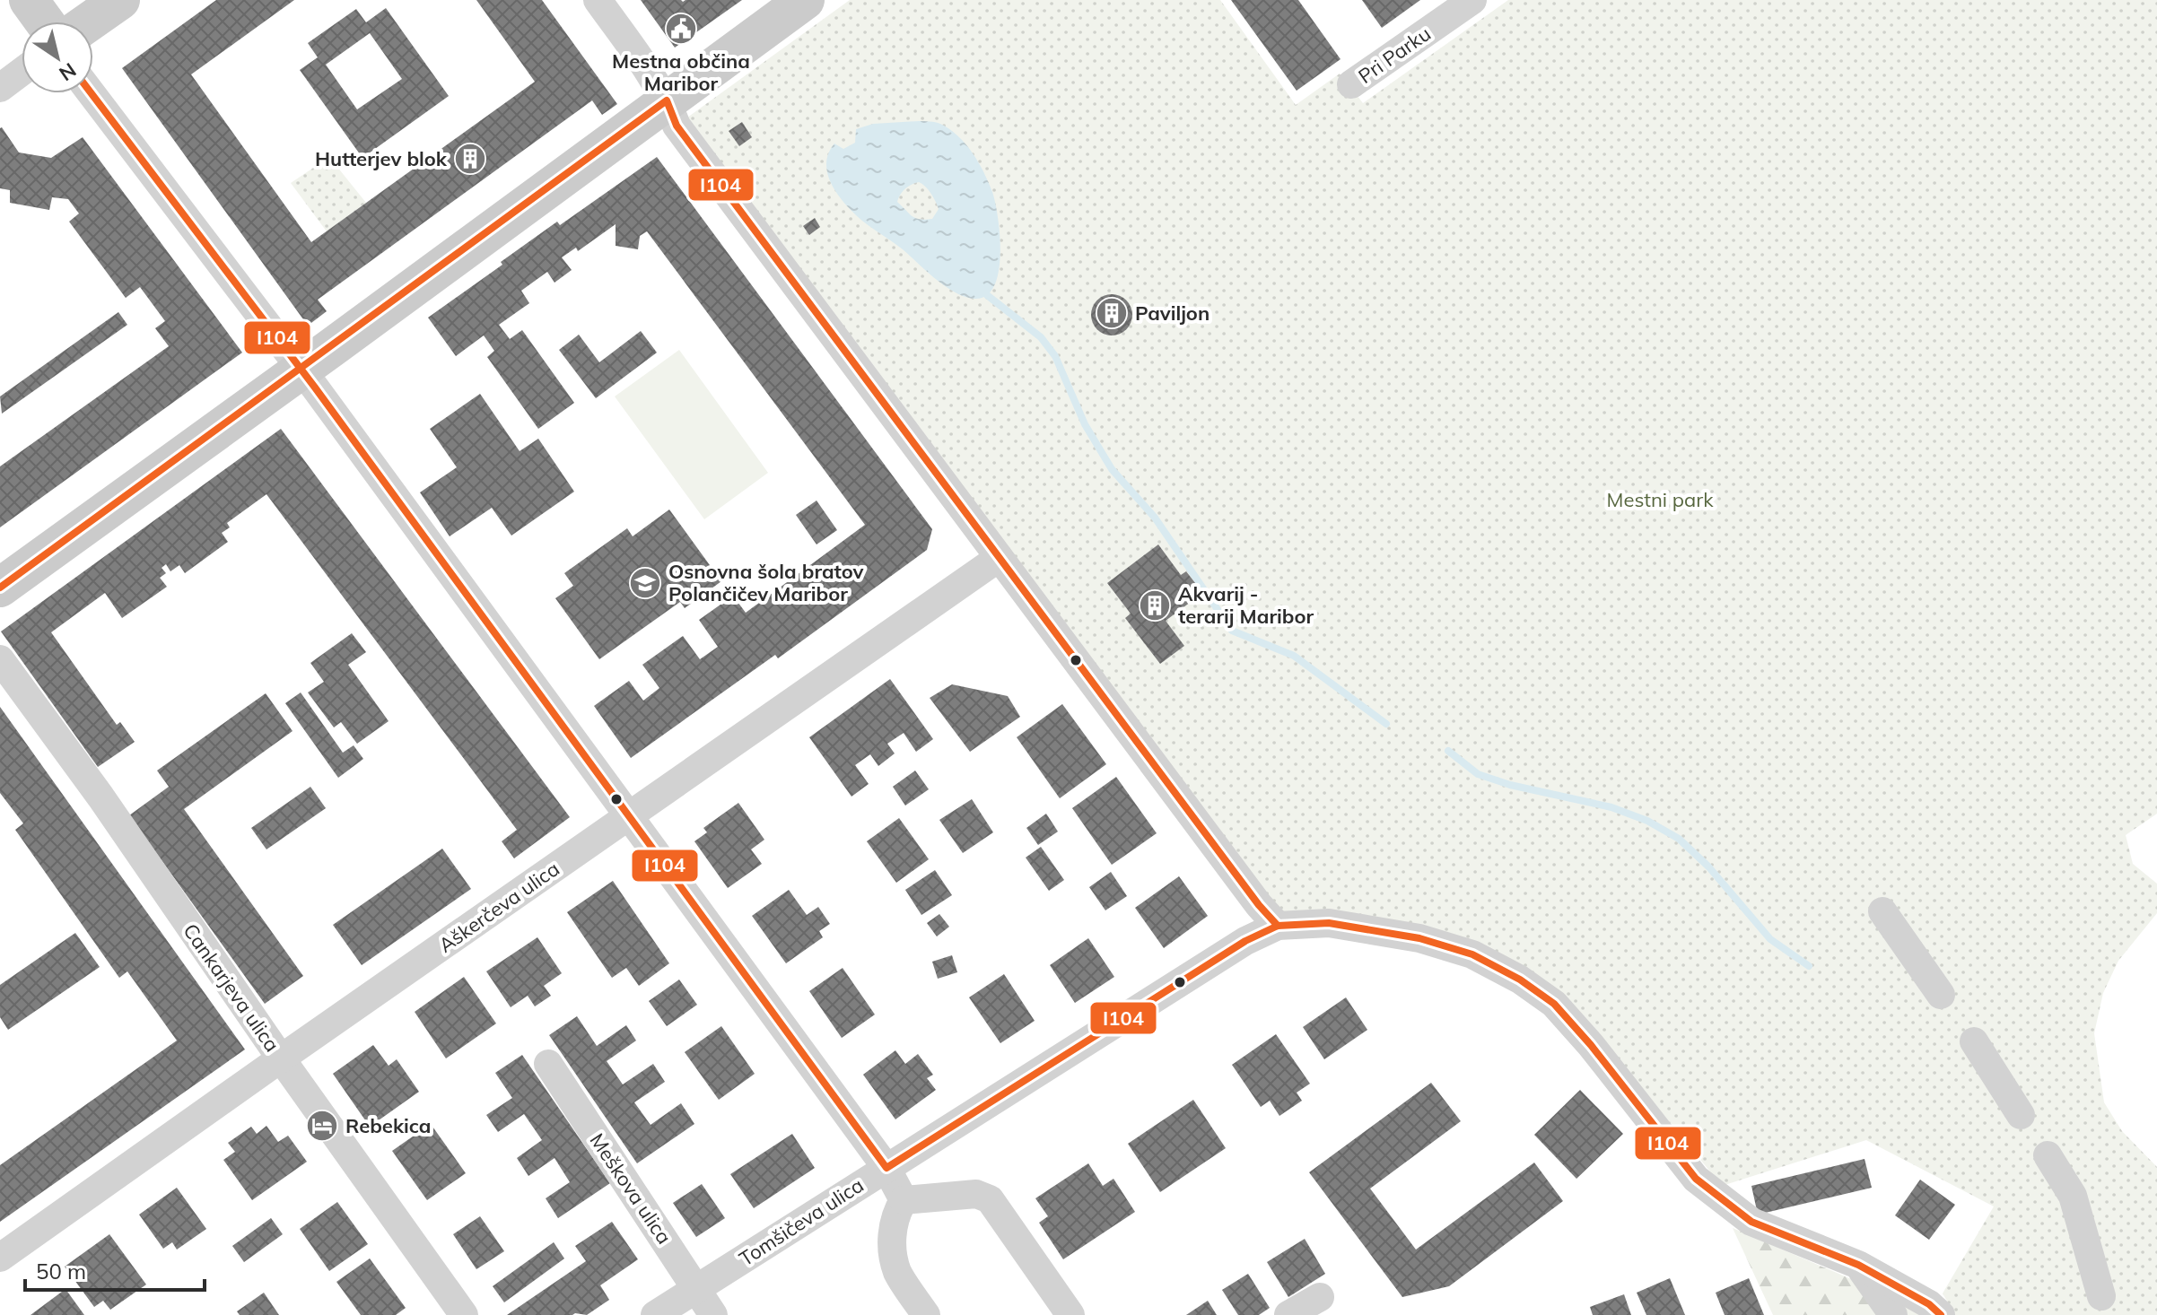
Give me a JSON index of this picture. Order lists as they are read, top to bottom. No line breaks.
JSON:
{"streets":{"street":["Pri Parku","Aškerčeva ulica","Cankarjeva ulica","Meškova ulica","Tomšičeva ulica"]},"crossings":[["Aškerčeva ulica","Cankarjeva ulica"],["Meškova ulica","Tomšičeva ulica"]],"parks":["Mestni park"],"places":{"public building":["Mestna občina Maribor"],"building":["Hutterjev blok","Paviljon","Akvarij - terarij Maribor"],"school or university":["Osnovna šola bratov Polančičev Maribor"],"hotel":["Rebekica"]},"lines":["transit line I104"],"scale_bar":"50 m","north":"bottom right"}
